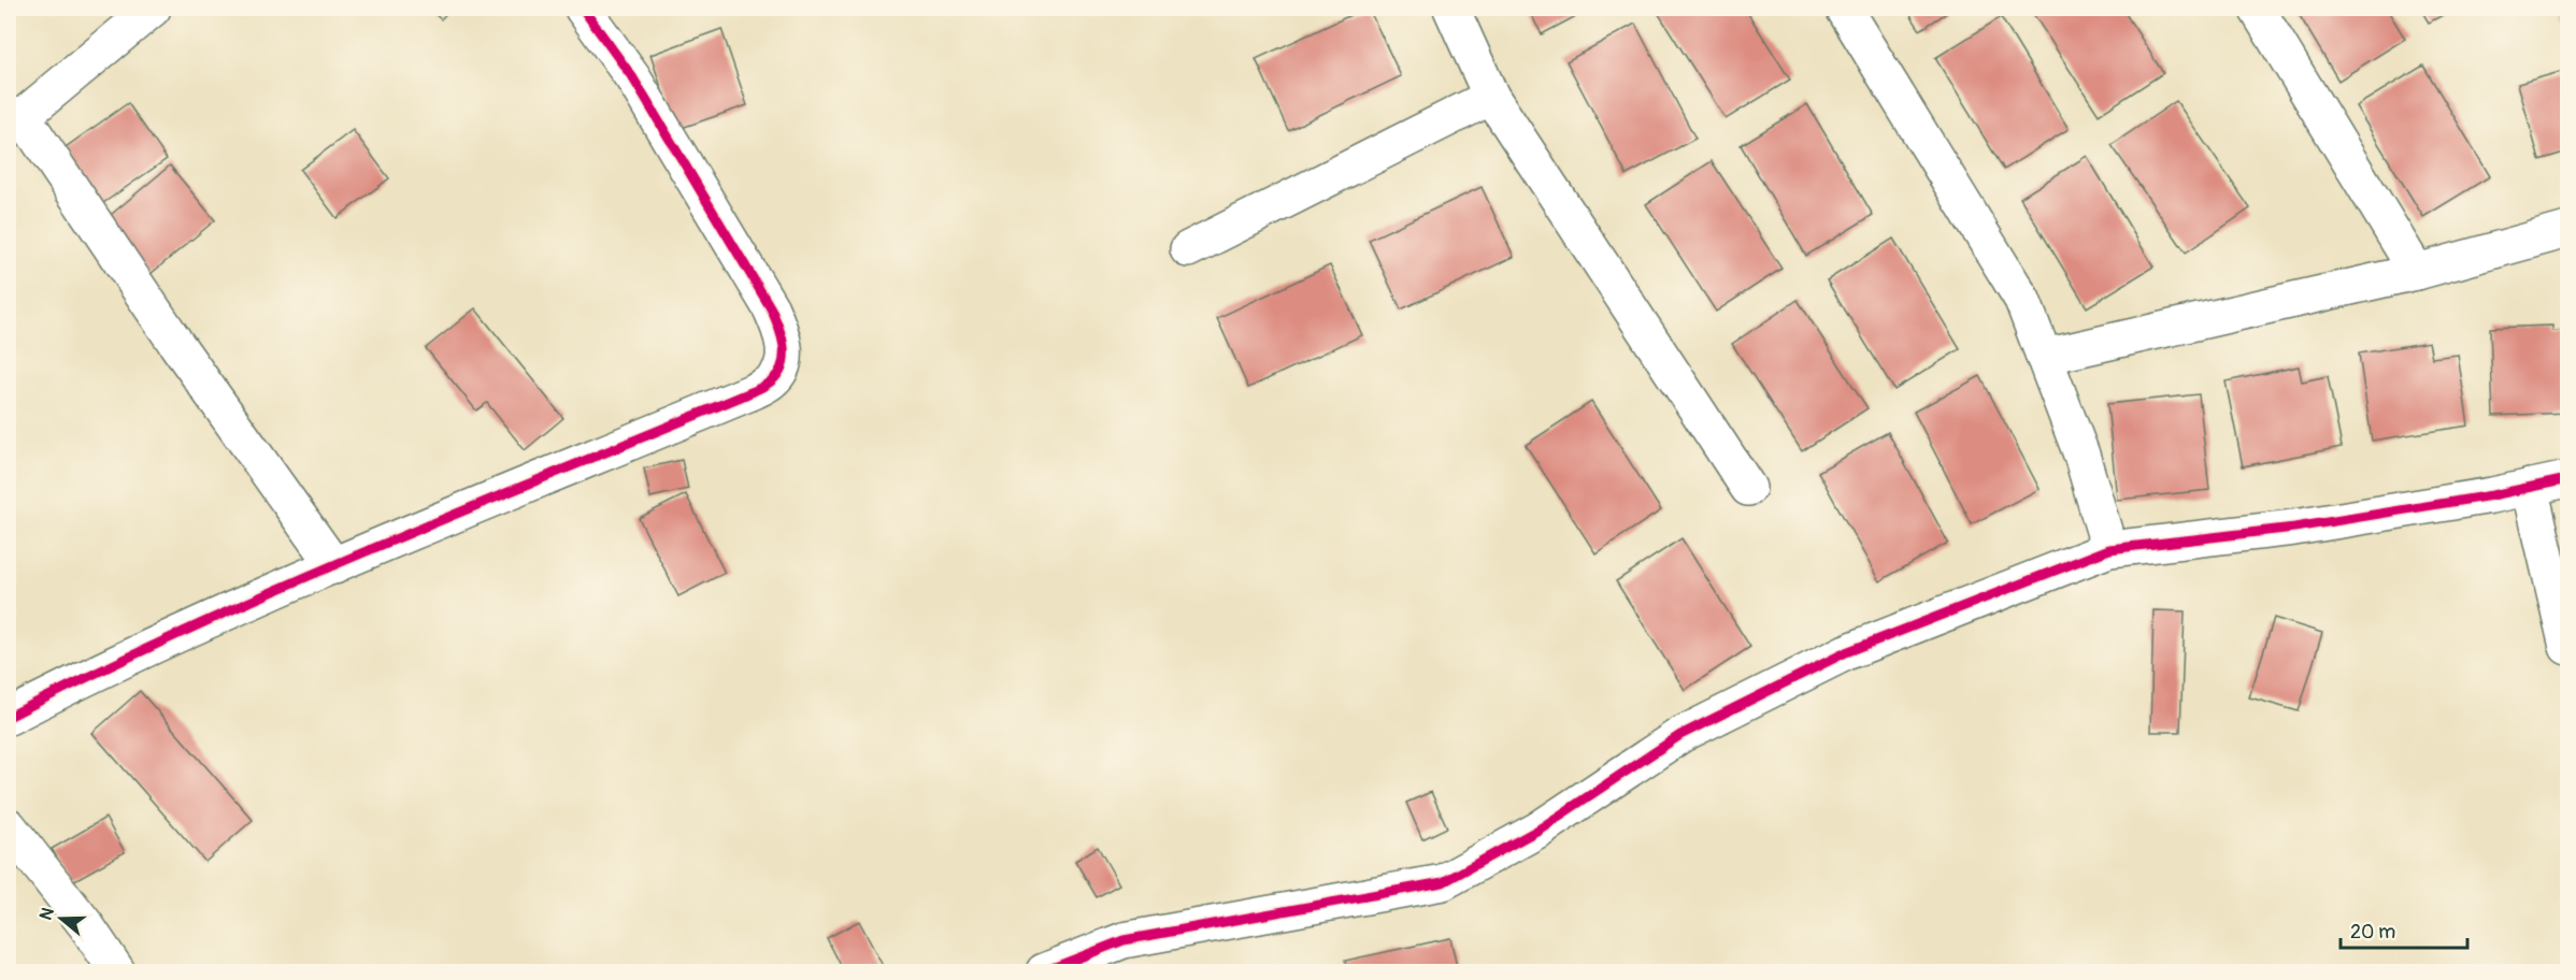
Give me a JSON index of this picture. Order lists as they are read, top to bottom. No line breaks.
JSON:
{"scale_bar":"20 m","north":"left"}
